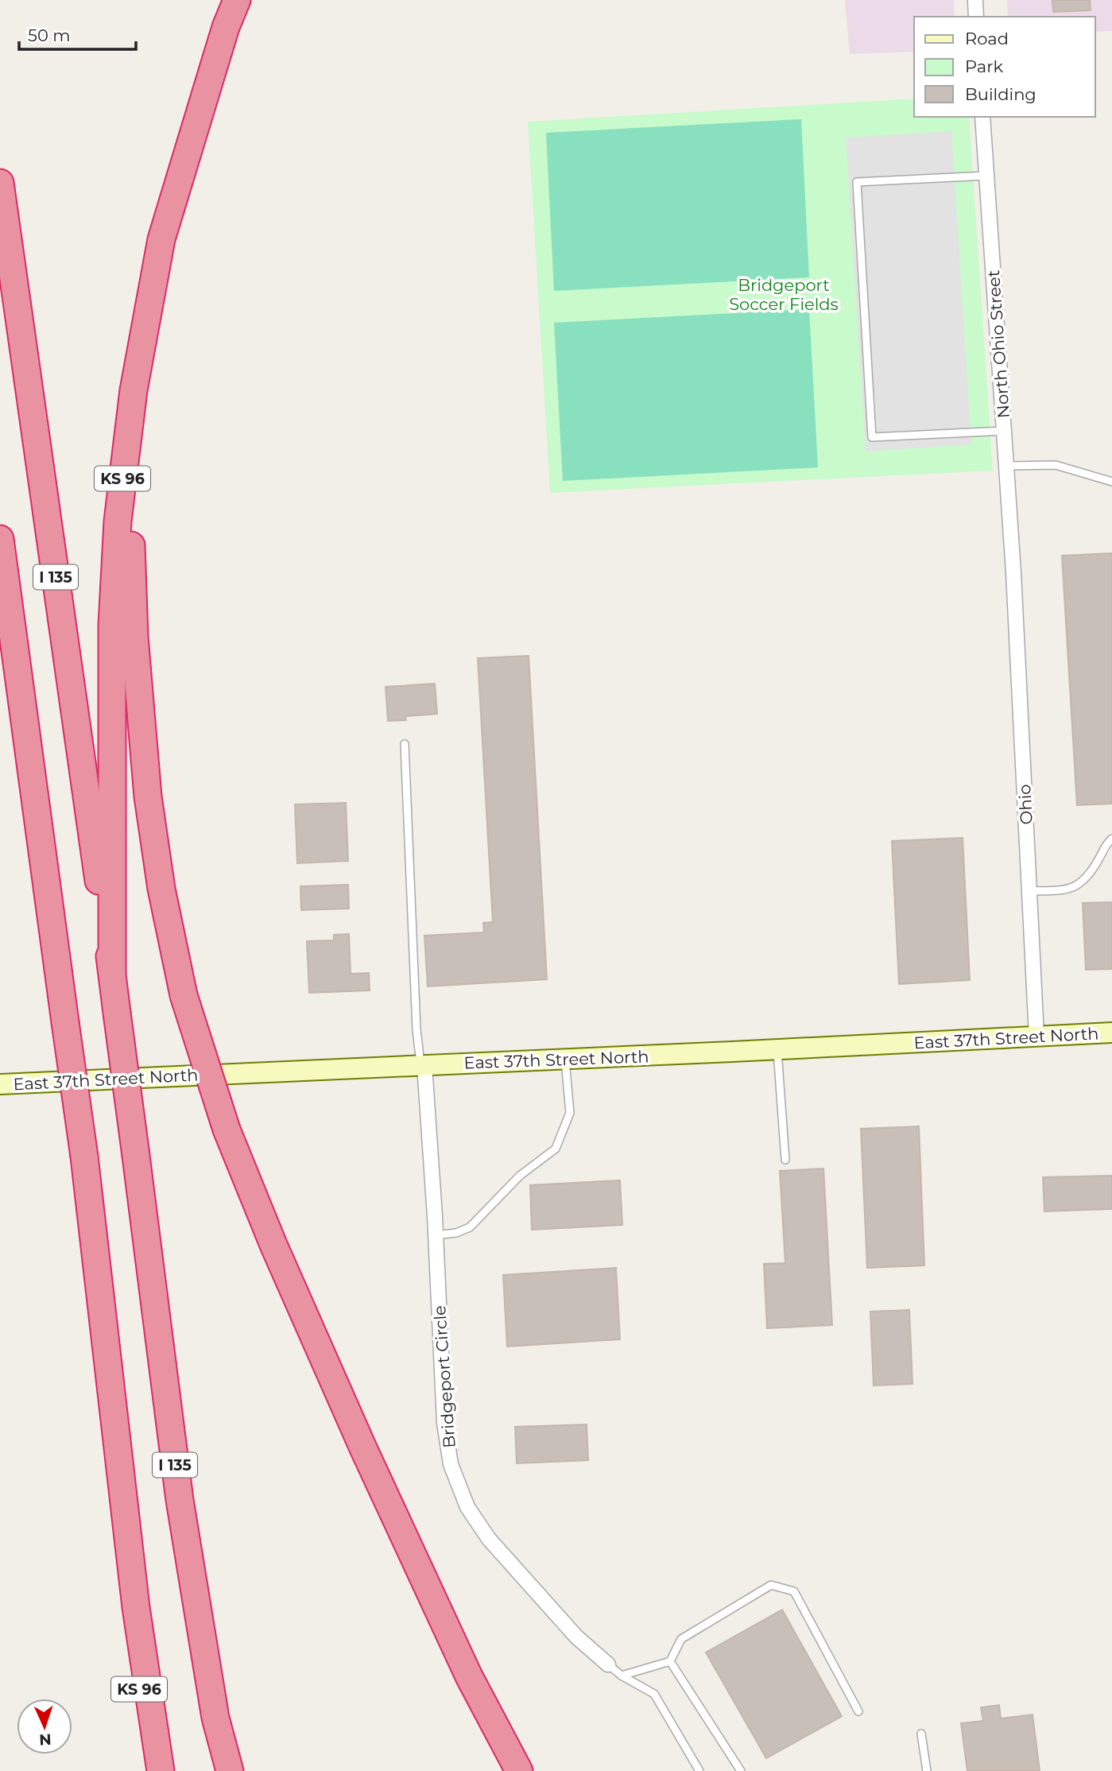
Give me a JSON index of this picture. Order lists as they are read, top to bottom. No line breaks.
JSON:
{"streets":{"highway":["KS 96","I 135"],"main road":["East 37th Street North"],"street":["North Ohio Street","Ohio","Bridgeport Circle"]},"crossings":[["North Ohio Street","Ohio"],["KS 96","I 135"],["Ohio","East 37th Street North"],["East 37th Street North","Bridgeport Circle"]],"parks":["Bridgeport Soccer Fields"],"legend":["Road","Park","Building"],"scale_bar":"50 m","north":"bottom"}
